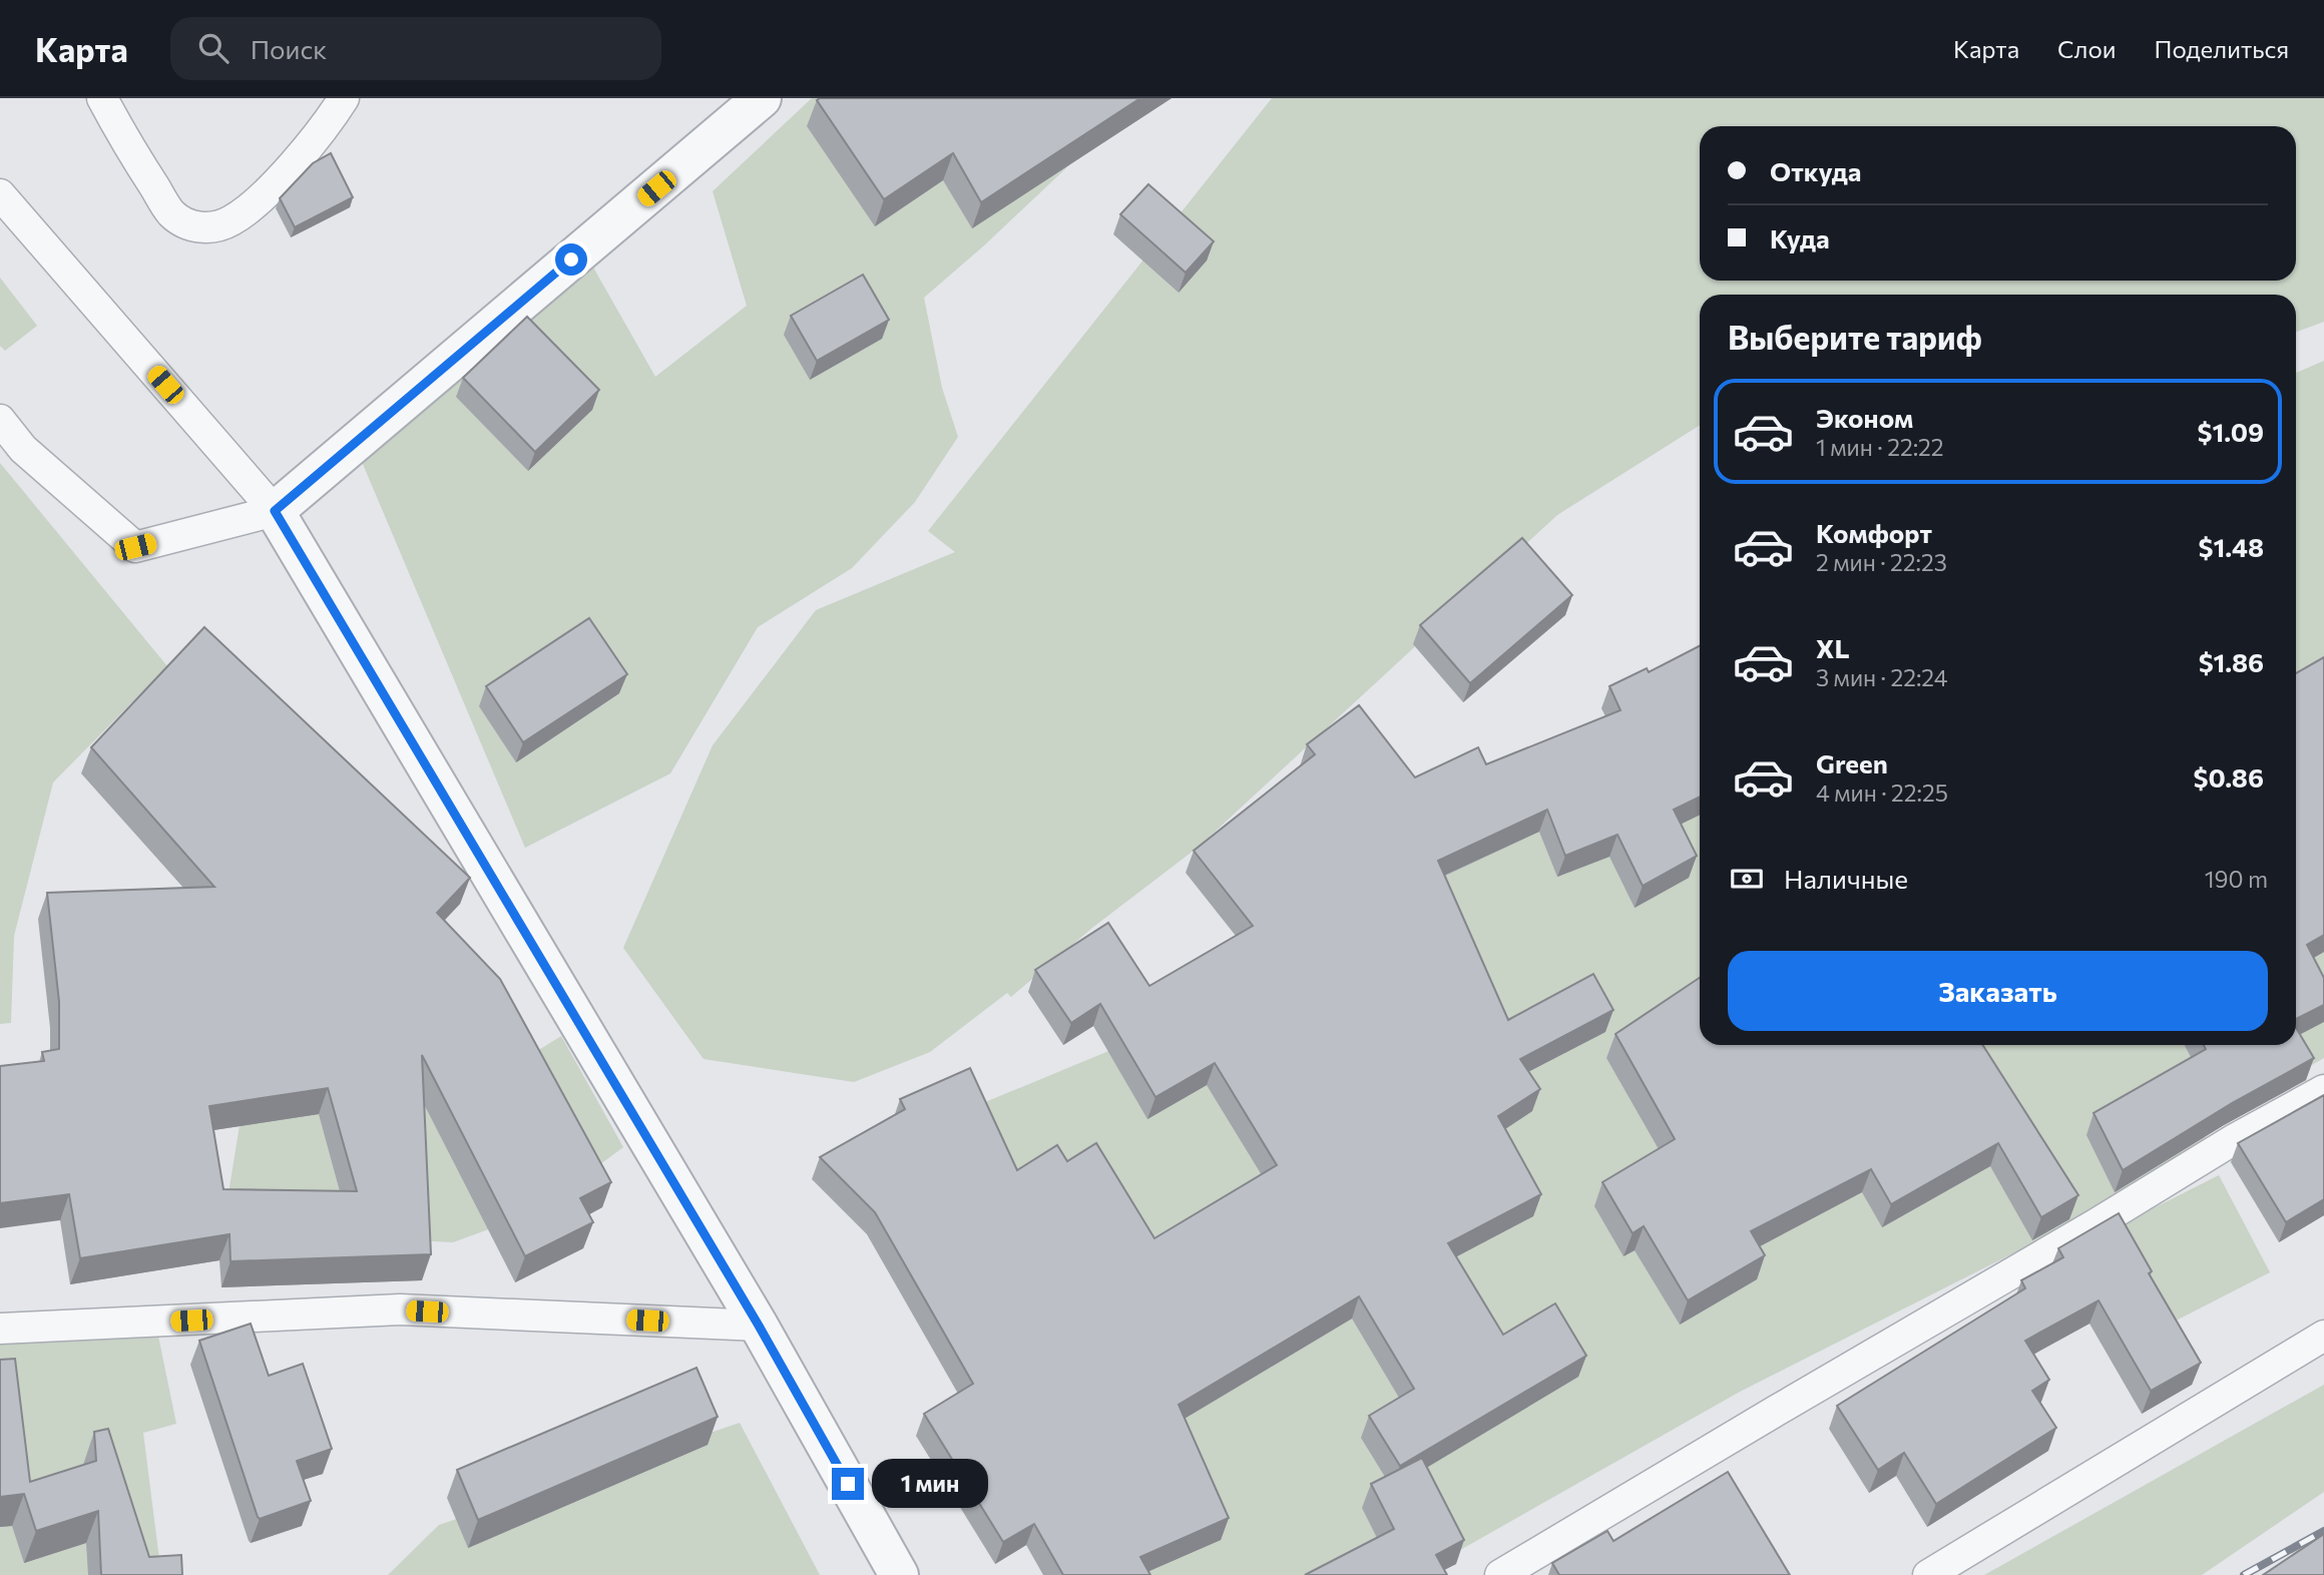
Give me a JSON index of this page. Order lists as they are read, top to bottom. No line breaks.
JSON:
{"page":{"header":"Карта","search":"Поиск","nav":["Карта","Слои","Поделиться"],"banner":["Откуда","Куда"],"heading":"Выберите тариф","list":[{"name":"Эконом","note":"1 мин · 22:22","value":"$1.09"},{"name":"Комфорт","note":"2 мин · 22:23","value":"$1.48"},{"name":"XL","note":"3 мин · 22:24","value":"$1.86"},{"name":"Green","note":"4 мин · 22:25","value":"$0.86"}],"pay":["Наличные","190 m"],"buttons":"Заказать","bubble":"1 мин"}}
